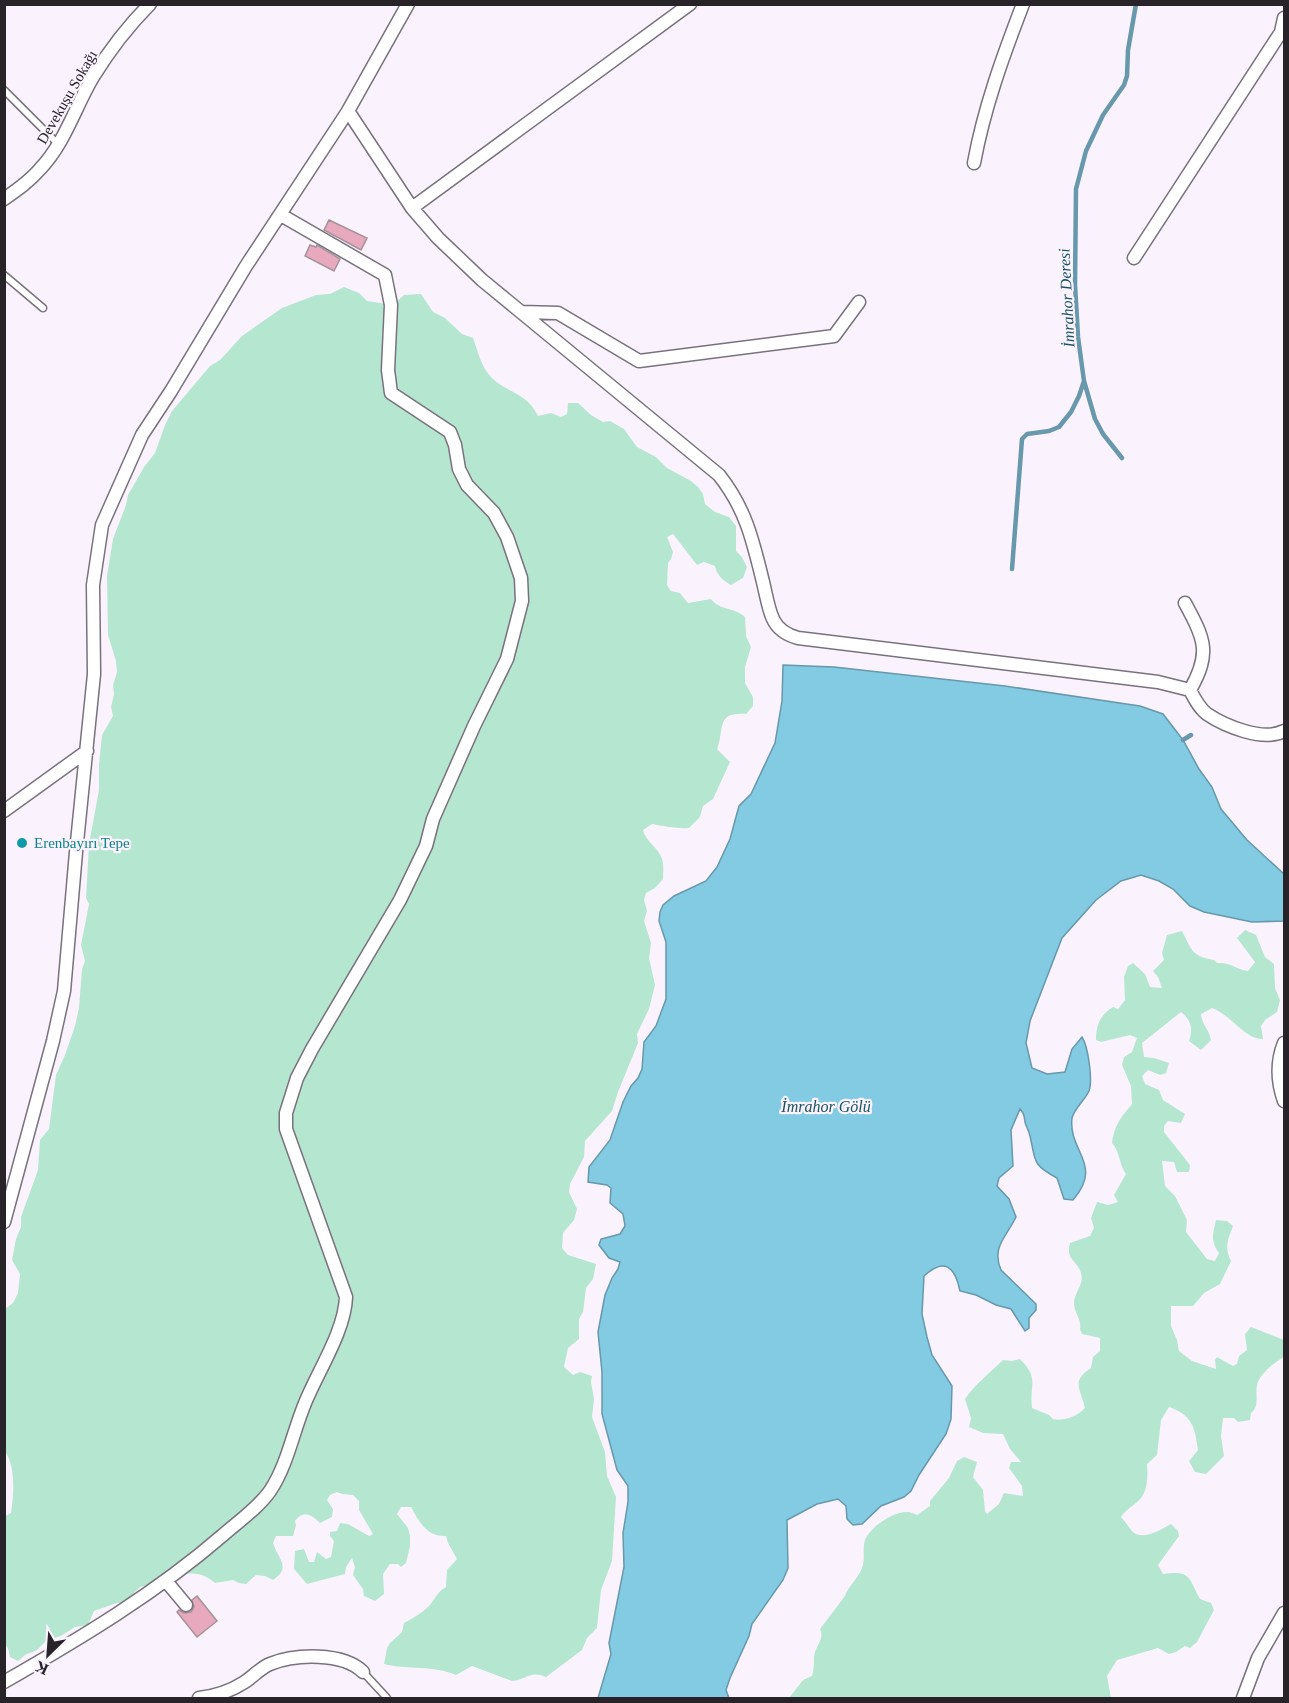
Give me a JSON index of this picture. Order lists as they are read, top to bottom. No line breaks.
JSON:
{"streets":{"street":["Devekuşu Sokağı"]},"water":["İmrahor Deresi","İmrahor Gölü"],"places":["Erenbayırı Tepe"],"north":"bottom left"}
